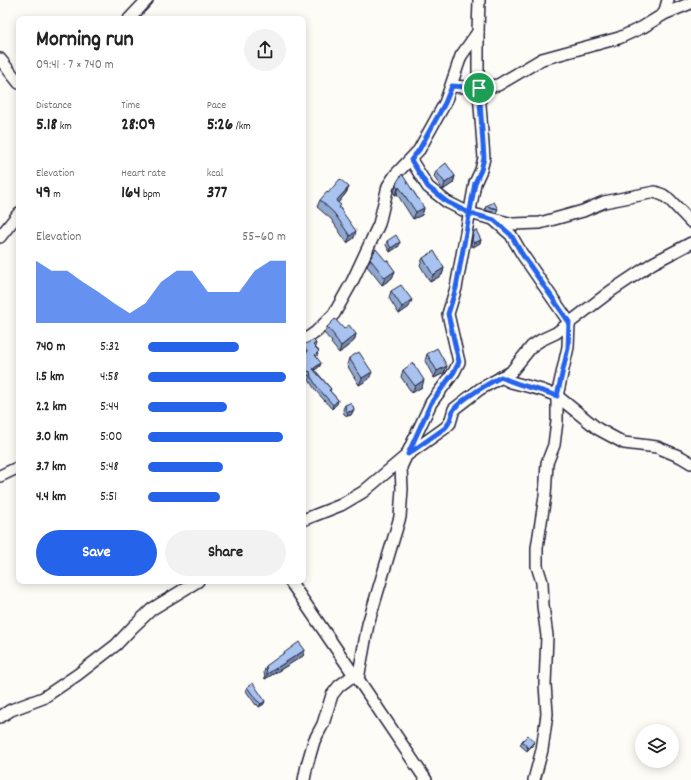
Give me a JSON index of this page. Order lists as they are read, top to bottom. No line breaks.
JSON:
{"page":{"heading":["Morning run","09:41 · 7 × 740 m"],"stats":[["Distance","5.18 km"],["Time","28:09"],["Pace","5:26 /km"],["Elevation","49 m"],["Heart rate","164 bpm"],["kcal","377"]],"chart":["Elevation","55–60 m"],"list":[{"name":"740 m","note":"5:32"},{"name":"1.5 km","note":"4:58"},{"name":"2.2 km","note":"5:44"},{"name":"3.0 km","note":"5:00"},{"name":"3.7 km","note":"5:48"},{"name":"4.4 km","note":"5:51"}],"buttons":["Save","Share"]}}
